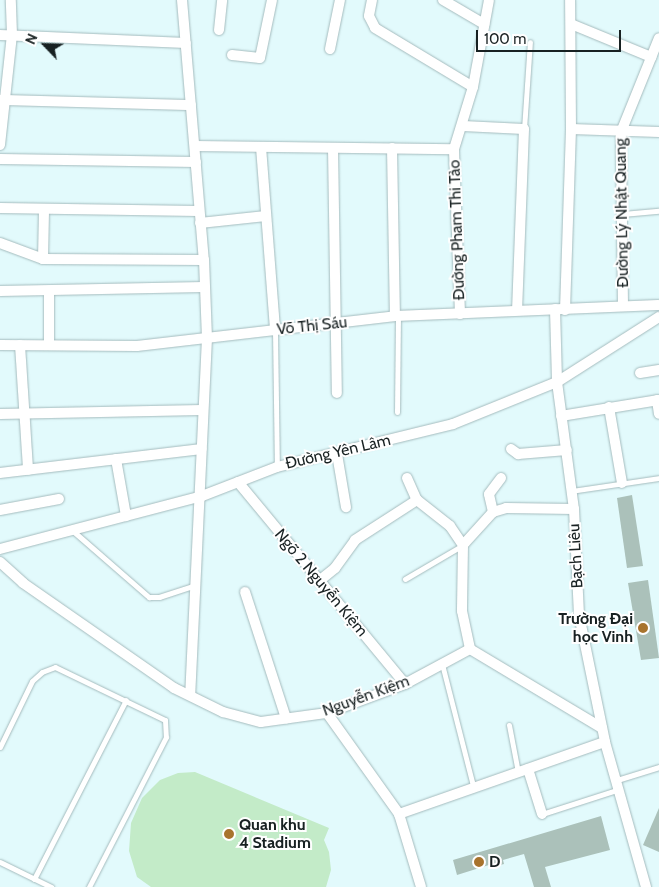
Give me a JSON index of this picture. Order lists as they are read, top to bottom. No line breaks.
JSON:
{"streets":{"street":["Đường Lý Nhật Quang","Đường Pham Thi Tảo","Võ Thị Sáu","Đường Yên Lâm","Bạch Liêu","Ngõ 2 Nguyễn Kiệm","Nguyễn Kiệm"]},"crossings":[["Đường Lý Nhật Quang","Võ Thị Sáu"],["Đường Pham Thi Tảo","Võ Thị Sáu"],["Võ Thị Sáu","Bạch Liêu"],["Đường Yên Lâm","Bạch Liêu"],["Đường Yên Lâm","Ngõ 2 Nguyễn Kiệm"],["Ngõ 2 Nguyễn Kiệm","Nguyễn Kiệm"]],"places":["Trường Đại học Vinh","Quan khu 4 Stadium","D"],"scale_bar":"100 m","north":"top left"}
